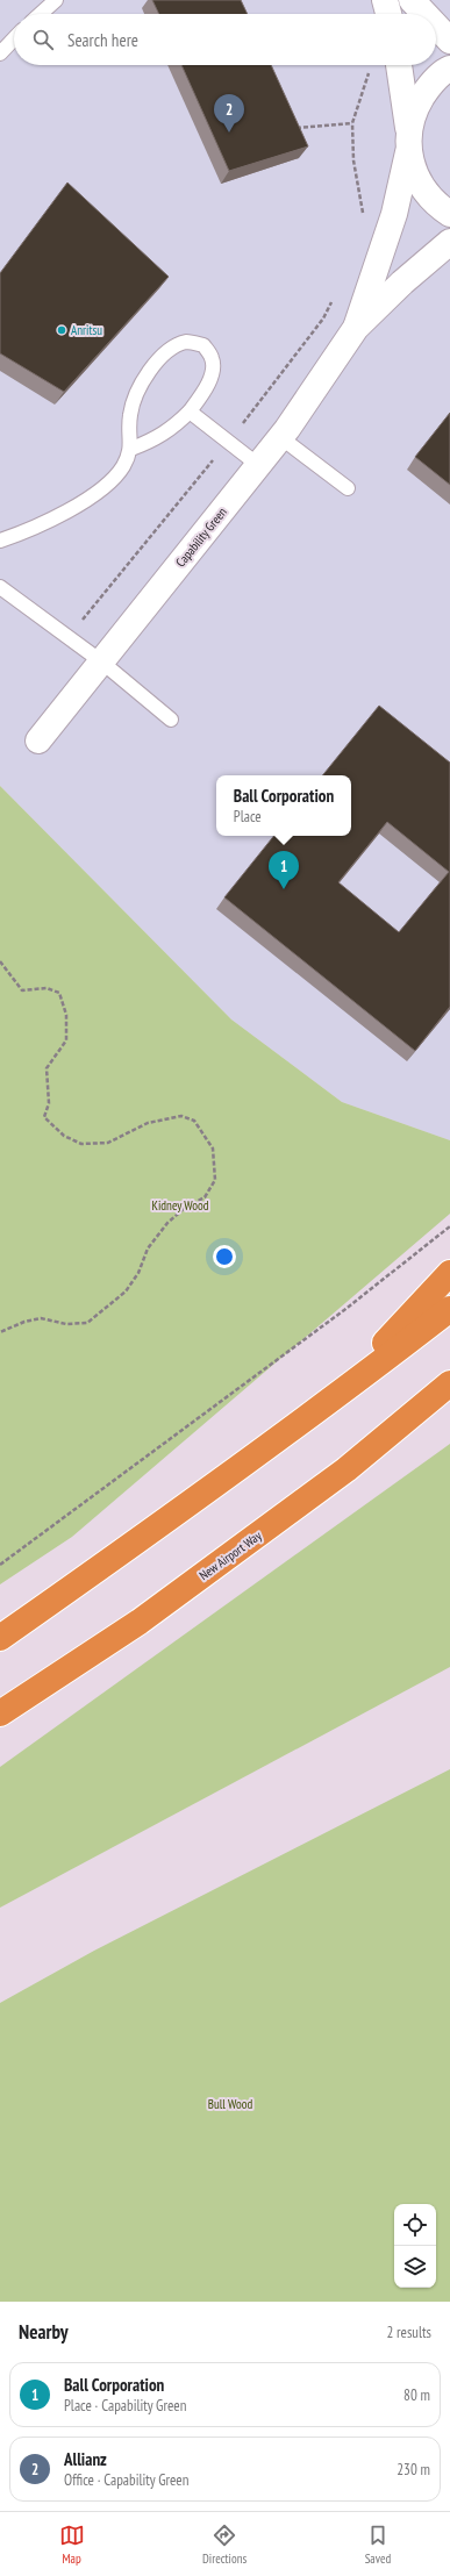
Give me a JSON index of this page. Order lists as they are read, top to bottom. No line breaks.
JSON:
{"streets":{"highway":["New Airport Way"],"street":["Capability Green"]},"parks":["Kidney Wood","Bull Wood"],"places":["Anritsu"],"page":{"search":"Search here","pins":["2","1"],"popup":["Ball Corporation","Place"],"heading":["Nearby","2 results"],"list":[{"mark":"1","name":"Ball Corporation","note":"Place · Capability Green","value":"80 m"},{"mark":"2","name":"Allianz","note":"Office · Capability Green","value":"230 m"}],"nav":["Map","Directions","Saved"]}}
